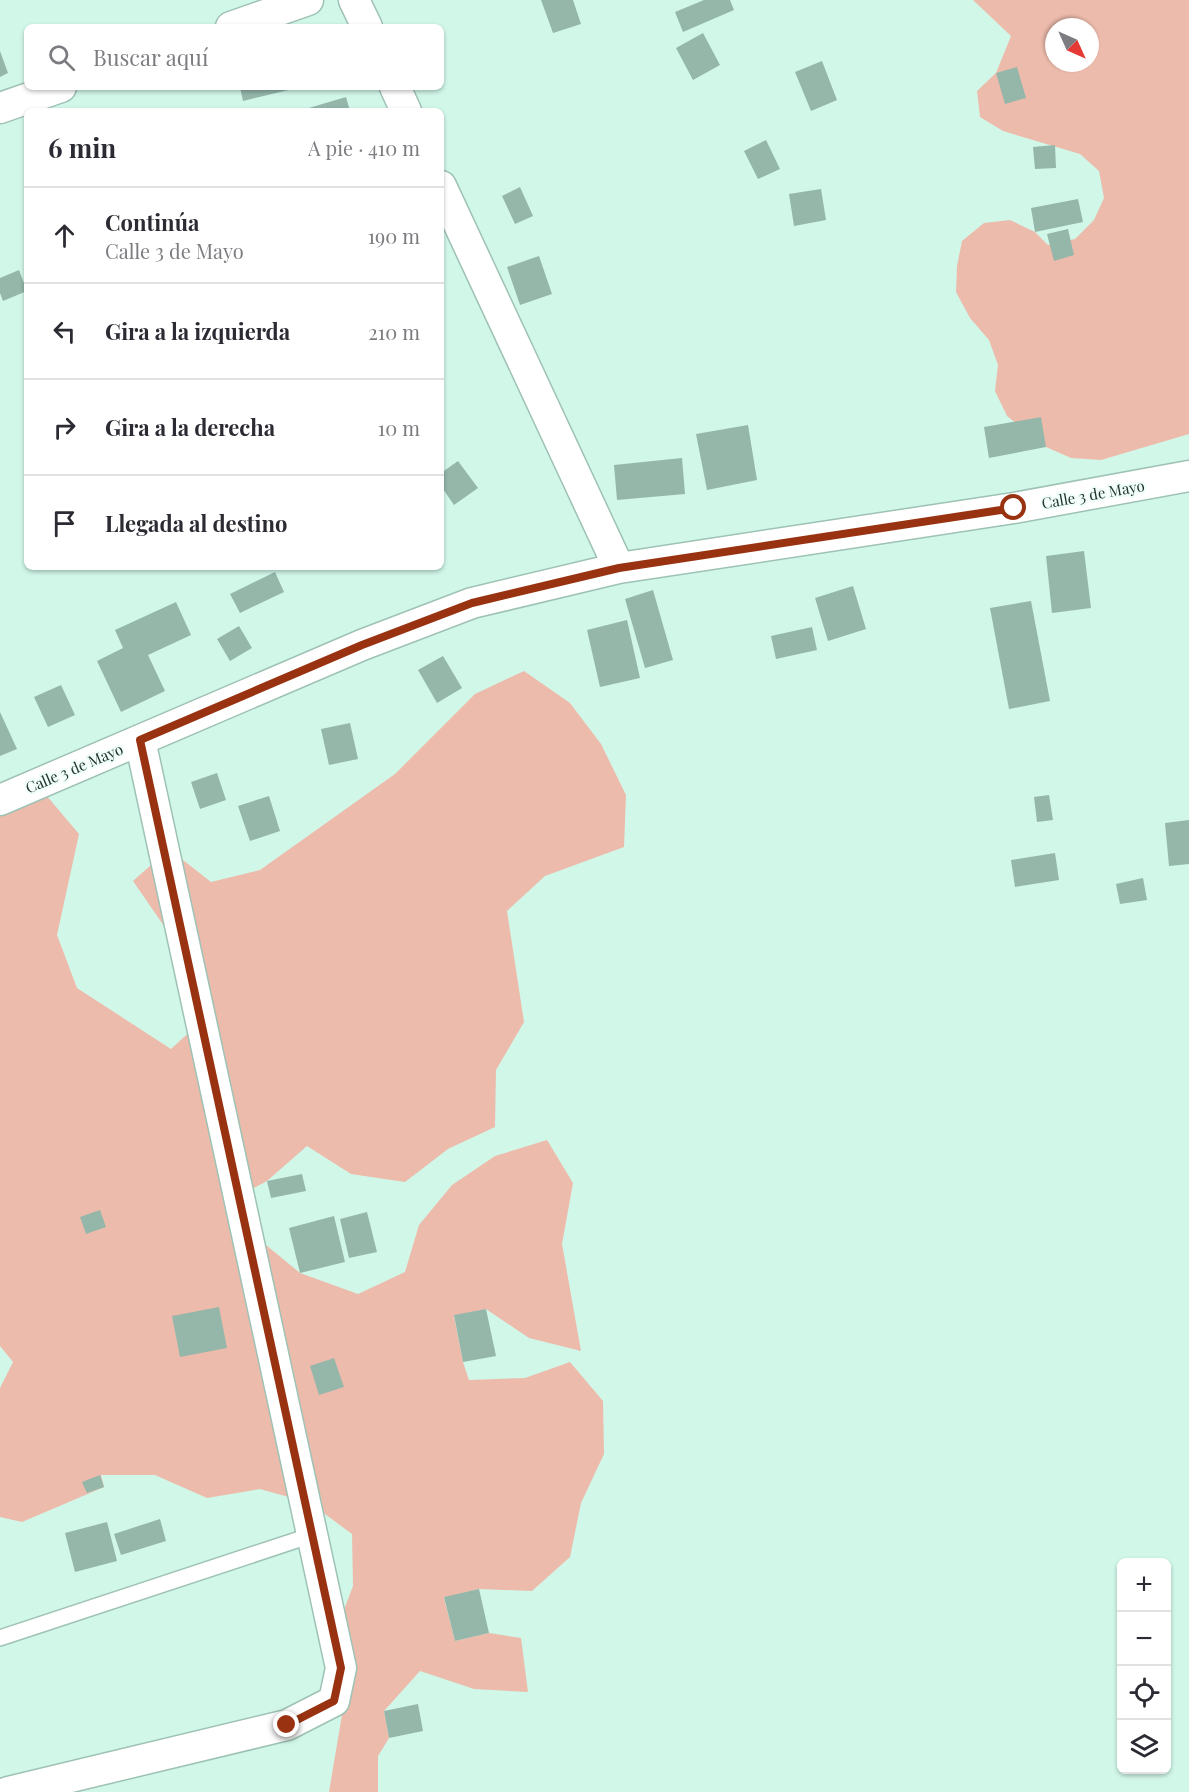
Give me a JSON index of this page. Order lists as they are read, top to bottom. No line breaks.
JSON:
{"streets":{"street":["Calle 3 de Mayo"]},"north":"bottom right","page":{"search":"Buscar aquí","heading":["6 min","A pie · 410 m"],"list":[["Continúa","Calle 3 de Mayo","190 m"],["Gira a la izquierda","210 m"],["Gira a la derecha","10 m"],"Llegada al destino"],"map_buttons":["+","−"]}}
